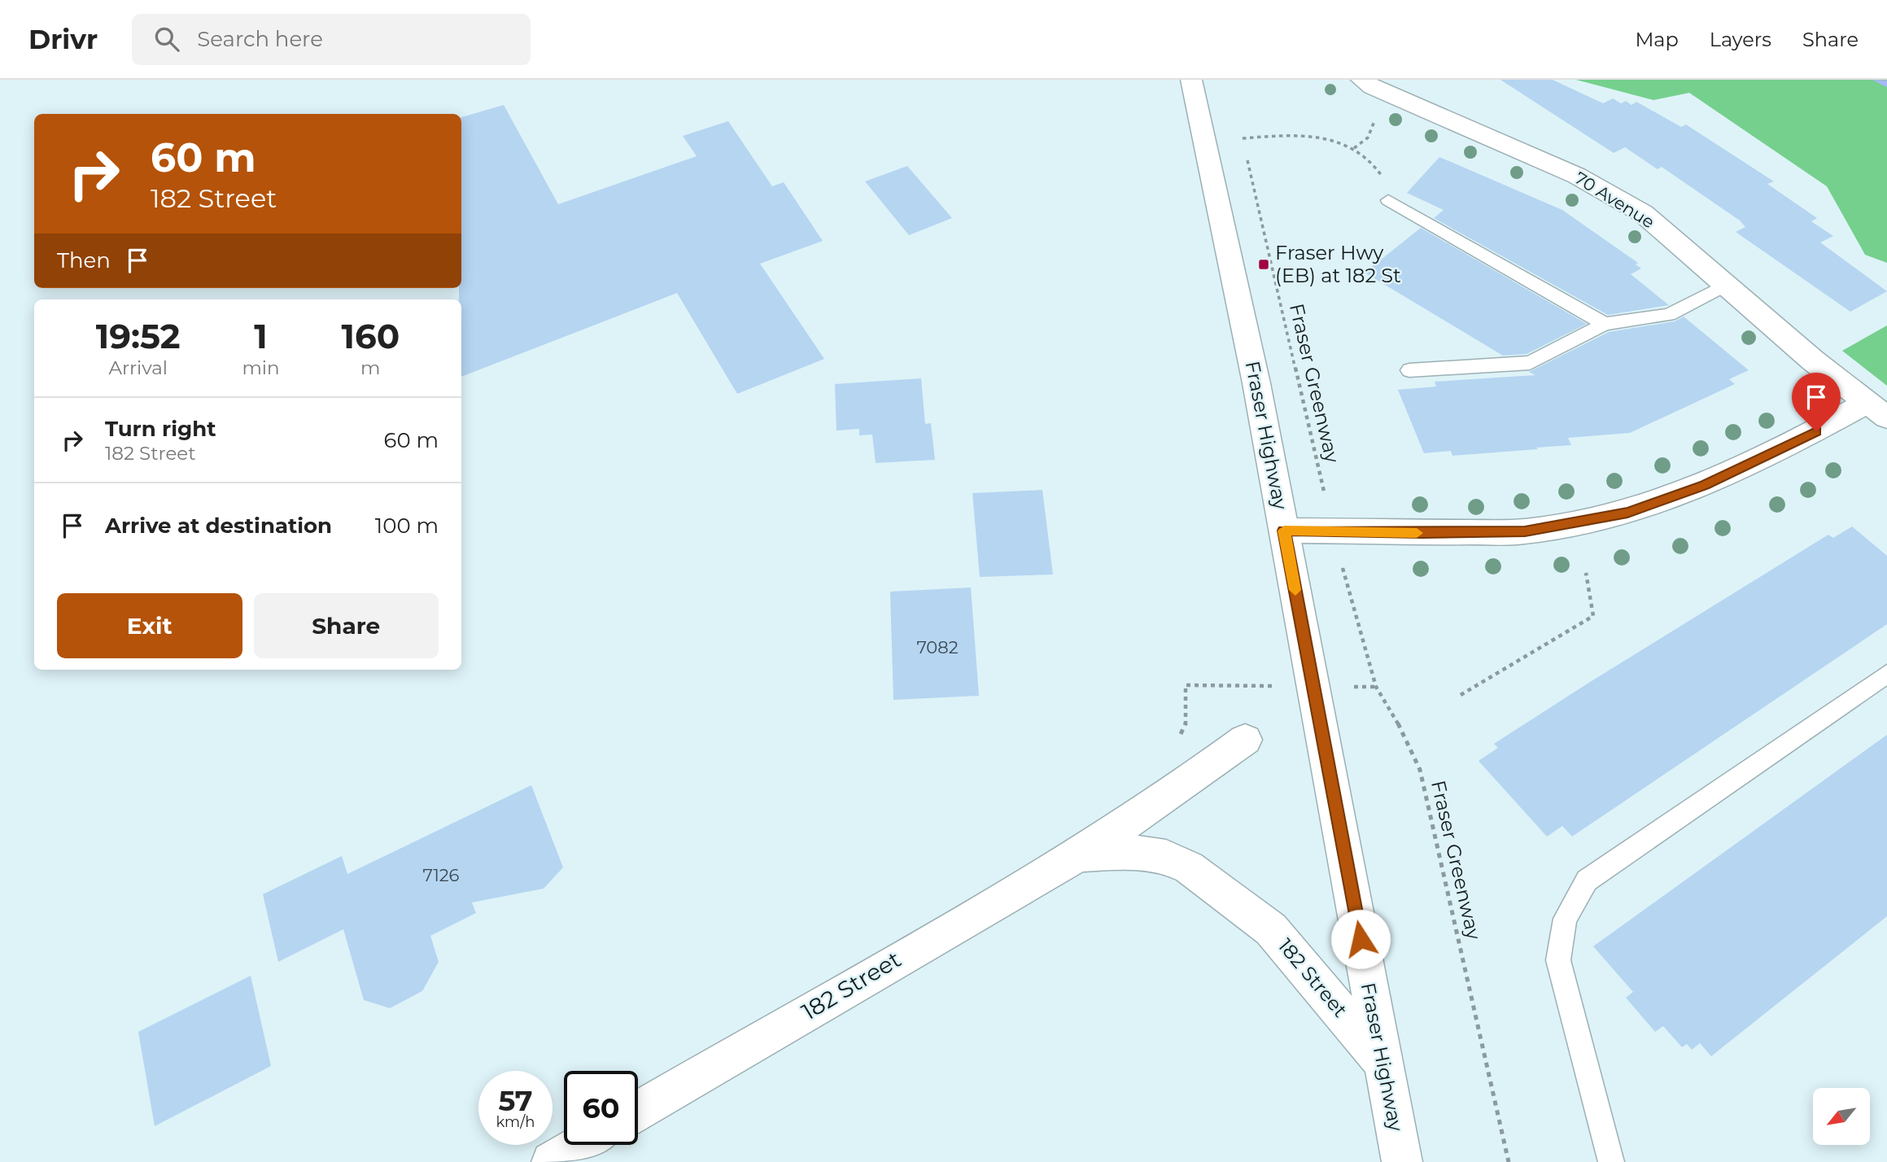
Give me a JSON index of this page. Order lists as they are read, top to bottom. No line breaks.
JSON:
{"streets":{"street":["70 Avenue","Fraser Highway","182 Street"],"path":["Fraser Greenway"]},"crossings":[["Fraser Highway","182 Street"]],"places":{"transit":["Fraser Hwy (EB) at 182 St"]},"house_numbers":["7082","7126"],"north":"bottom left","page":{"header":"Drivr","search":"Search here","nav":["Map","Layers","Share"],"turn":["60 m","182 Street"],"then":"Then","eta":["19:52","Arrival","1","min","160","m"],"list":[{"name":"Turn right","note":"182 Street","value":"60 m"},{"name":"Arrive at destination","value":"100 m"}],"buttons":["Exit","Share"],"speed":"57 km/h","limit":"60"}}
